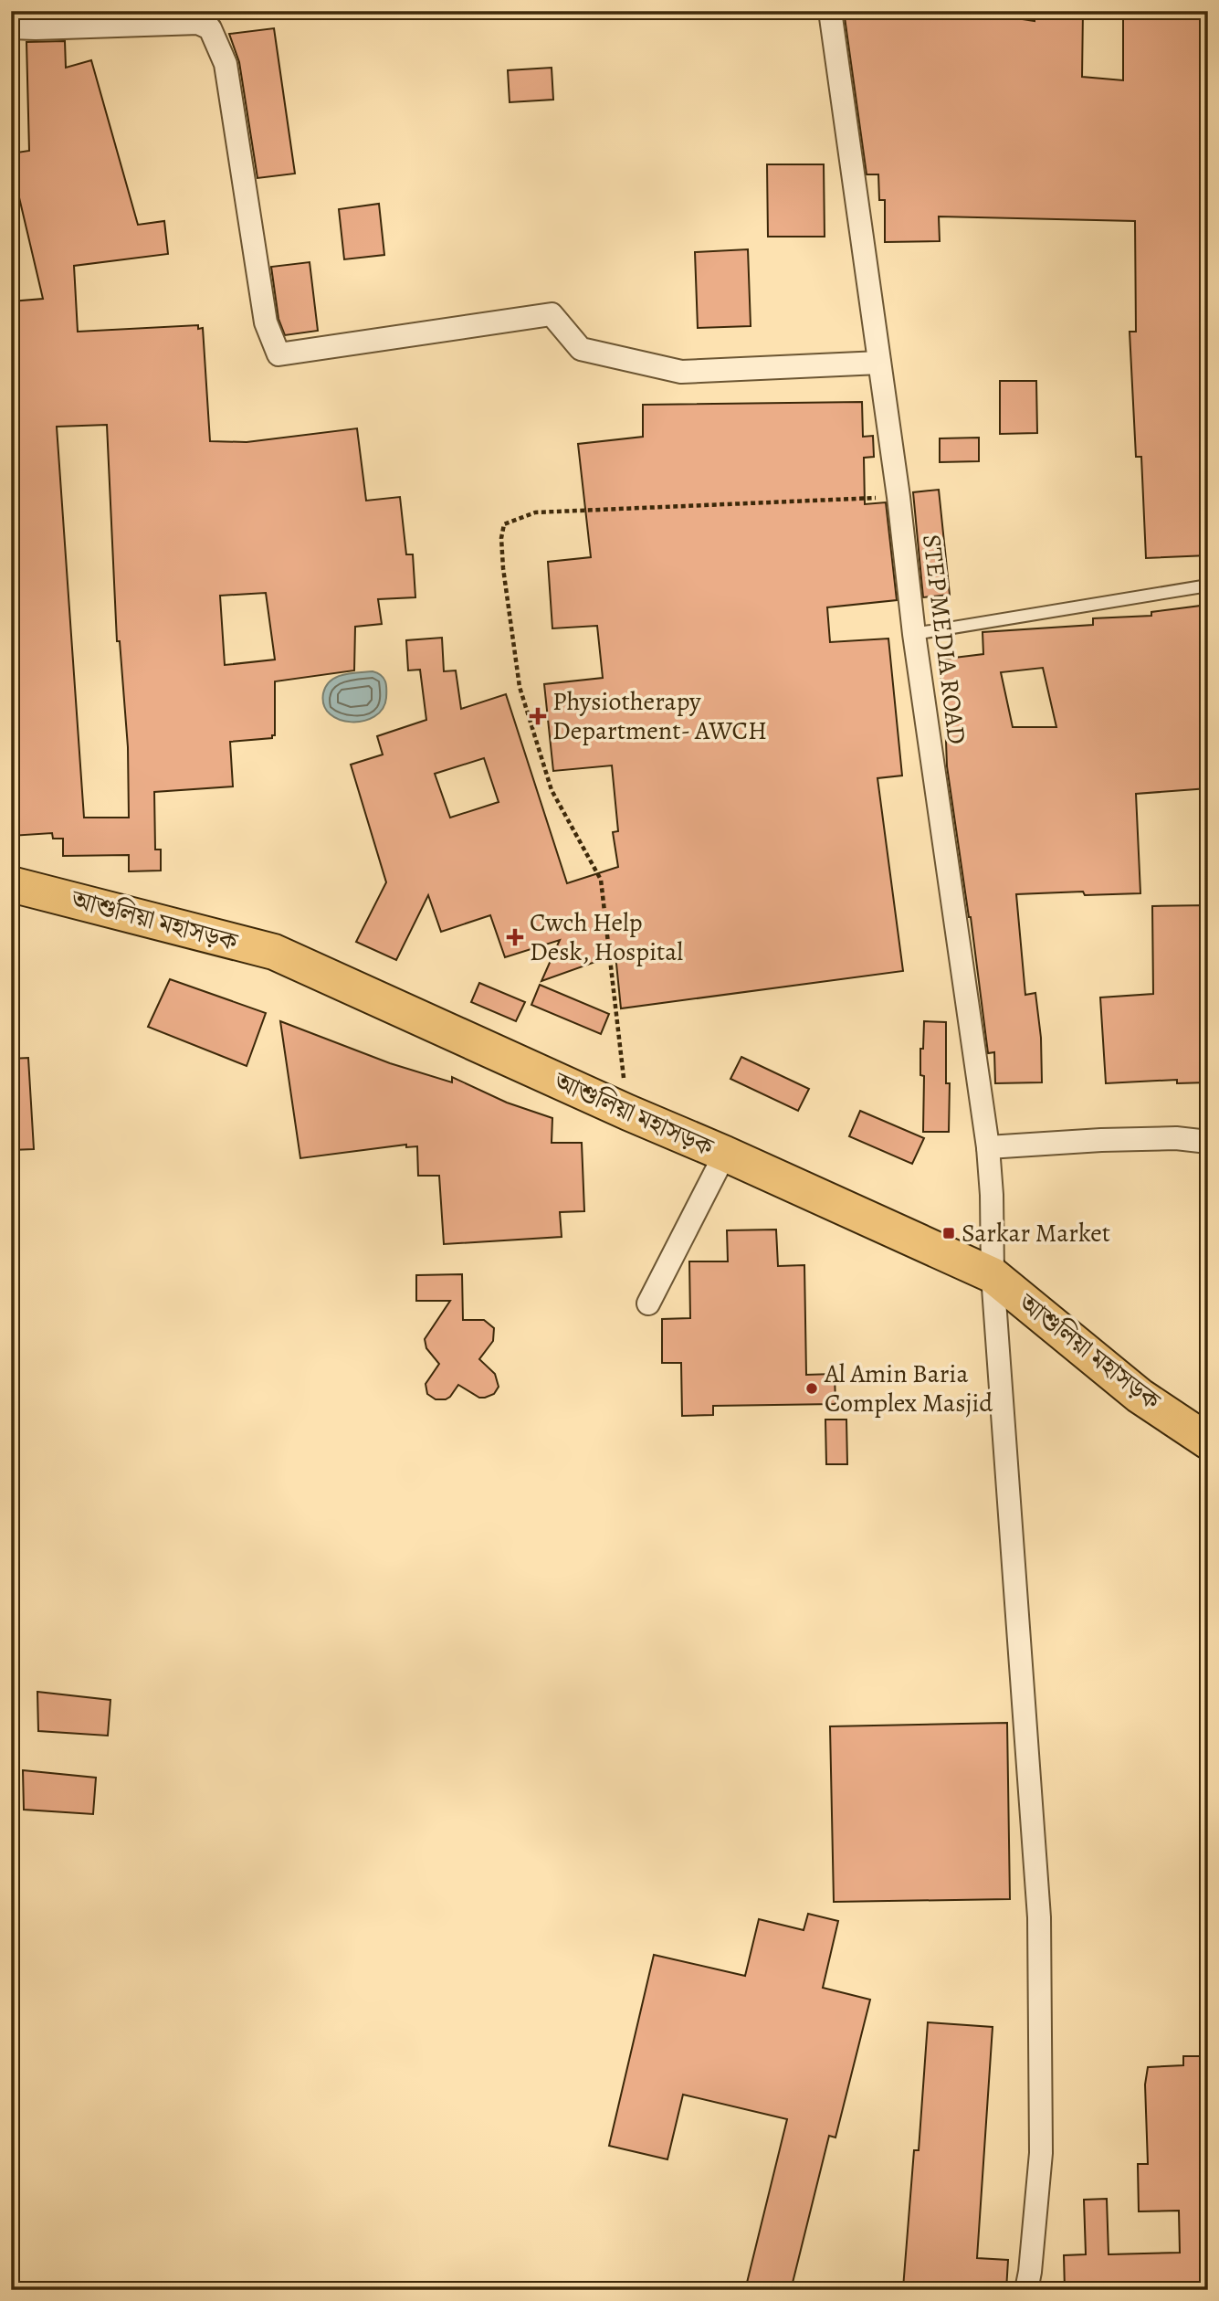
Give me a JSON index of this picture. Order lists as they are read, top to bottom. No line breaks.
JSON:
{"streets":{"highway":["আশুলিয়া মহাসড়ক"],"street":["STEP MEDIA ROAD"]},"crossings":[["STEP MEDIA ROAD","আশুলিয়া মহাসড়ক"]],"places":{"health":["Physiotherapy Department- AWCH","Cwch Help Desk, Hospital"],"transit":["Sarkar Market"],"other":["Al Amin Baria Complex Masjid"]}}
